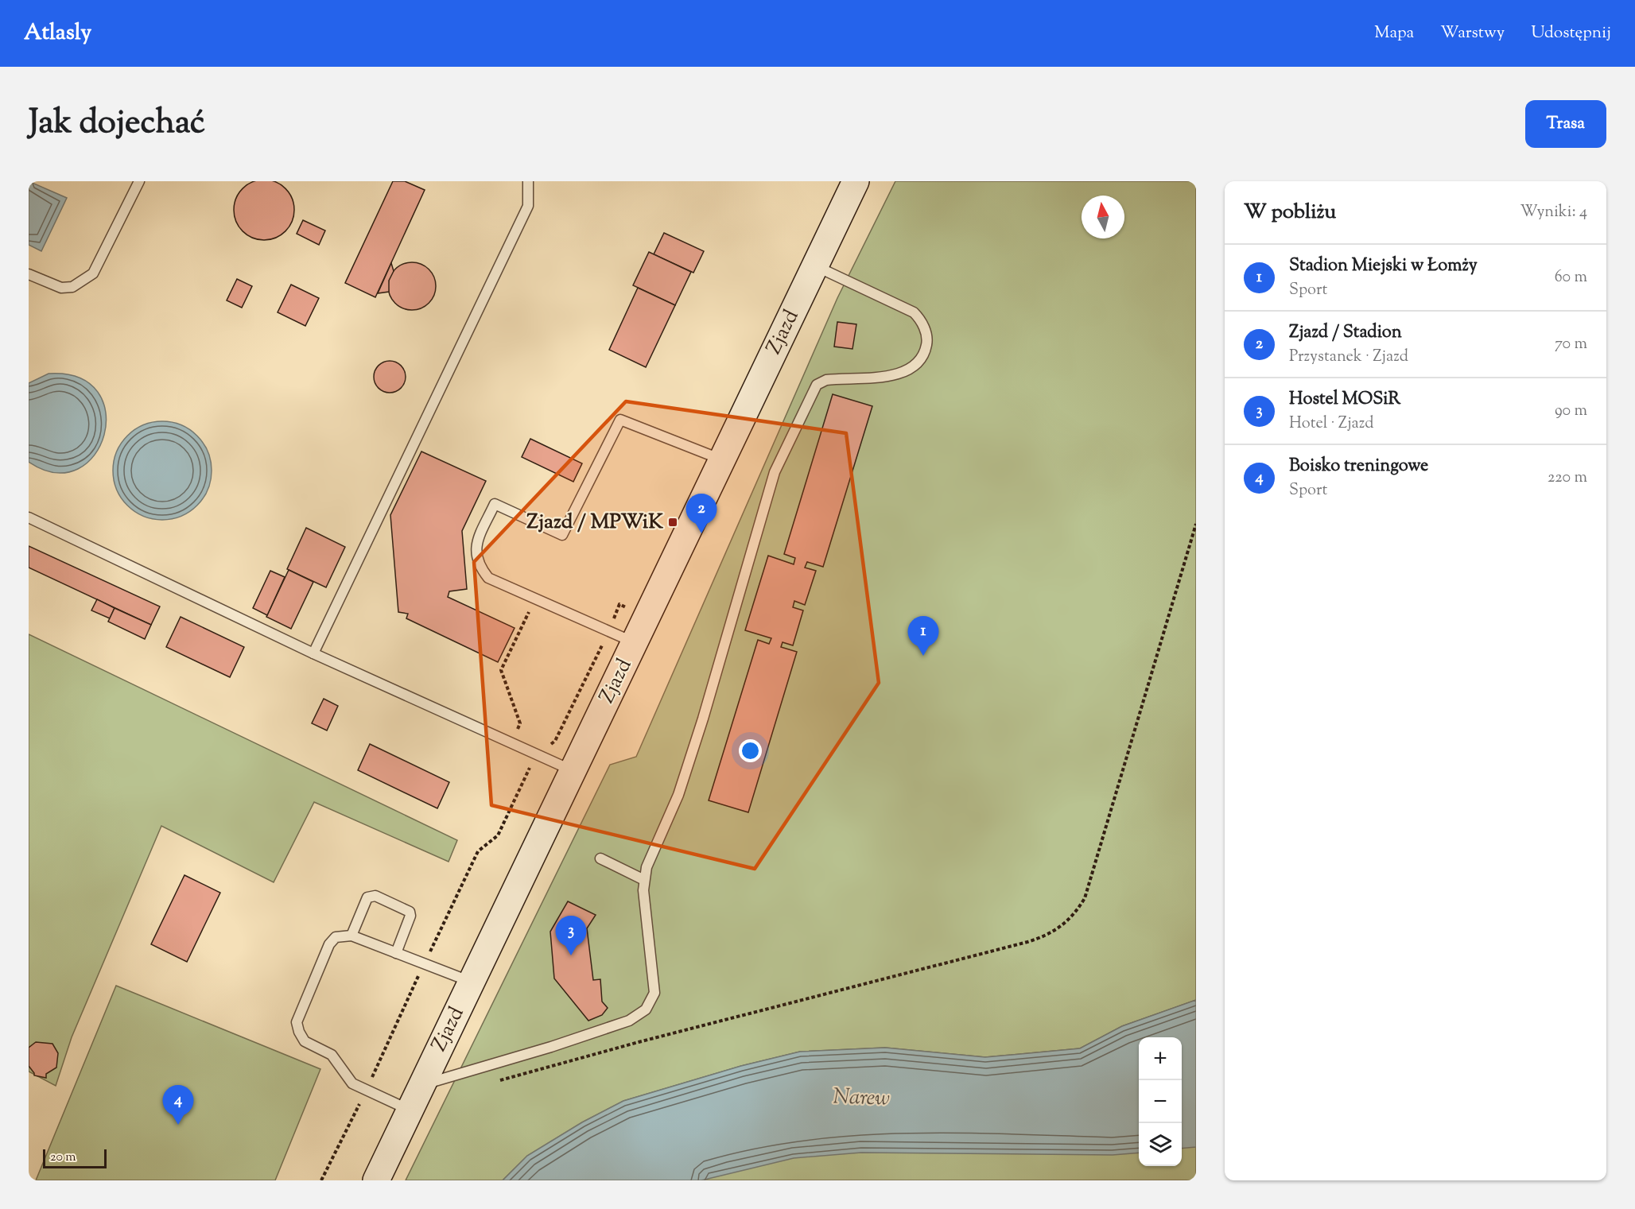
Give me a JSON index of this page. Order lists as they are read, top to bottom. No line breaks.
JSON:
{"streets":{"main road":["Zjazd"]},"water":["Narew"],"places":{"transit":["Zjazd / MPWiK"]},"scale_bar":"20 m","north":"top","page":{"header":"Atlasly","nav":["Mapa","Warstwy","Udostępnij"],"title":"Jak dojechać","buttons":"Trasa","heading":["W pobliżu","Wyniki: 4"],"list":[{"mark":"1","name":"Stadion Miejski w Łomży","note":"Sport","value":"60 m"},{"mark":"2","name":"Zjazd / Stadion","note":"Przystanek · Zjazd","value":"70 m"},{"mark":"3","name":"Hostel MOSiR","note":"Hotel · Zjazd","value":"90 m"},{"mark":"4","name":"Boisko treningowe","note":"Sport","value":"220 m"}],"pins":["2","1","3","4"],"map_buttons":["+","−"],"scale":"20 m"}}
